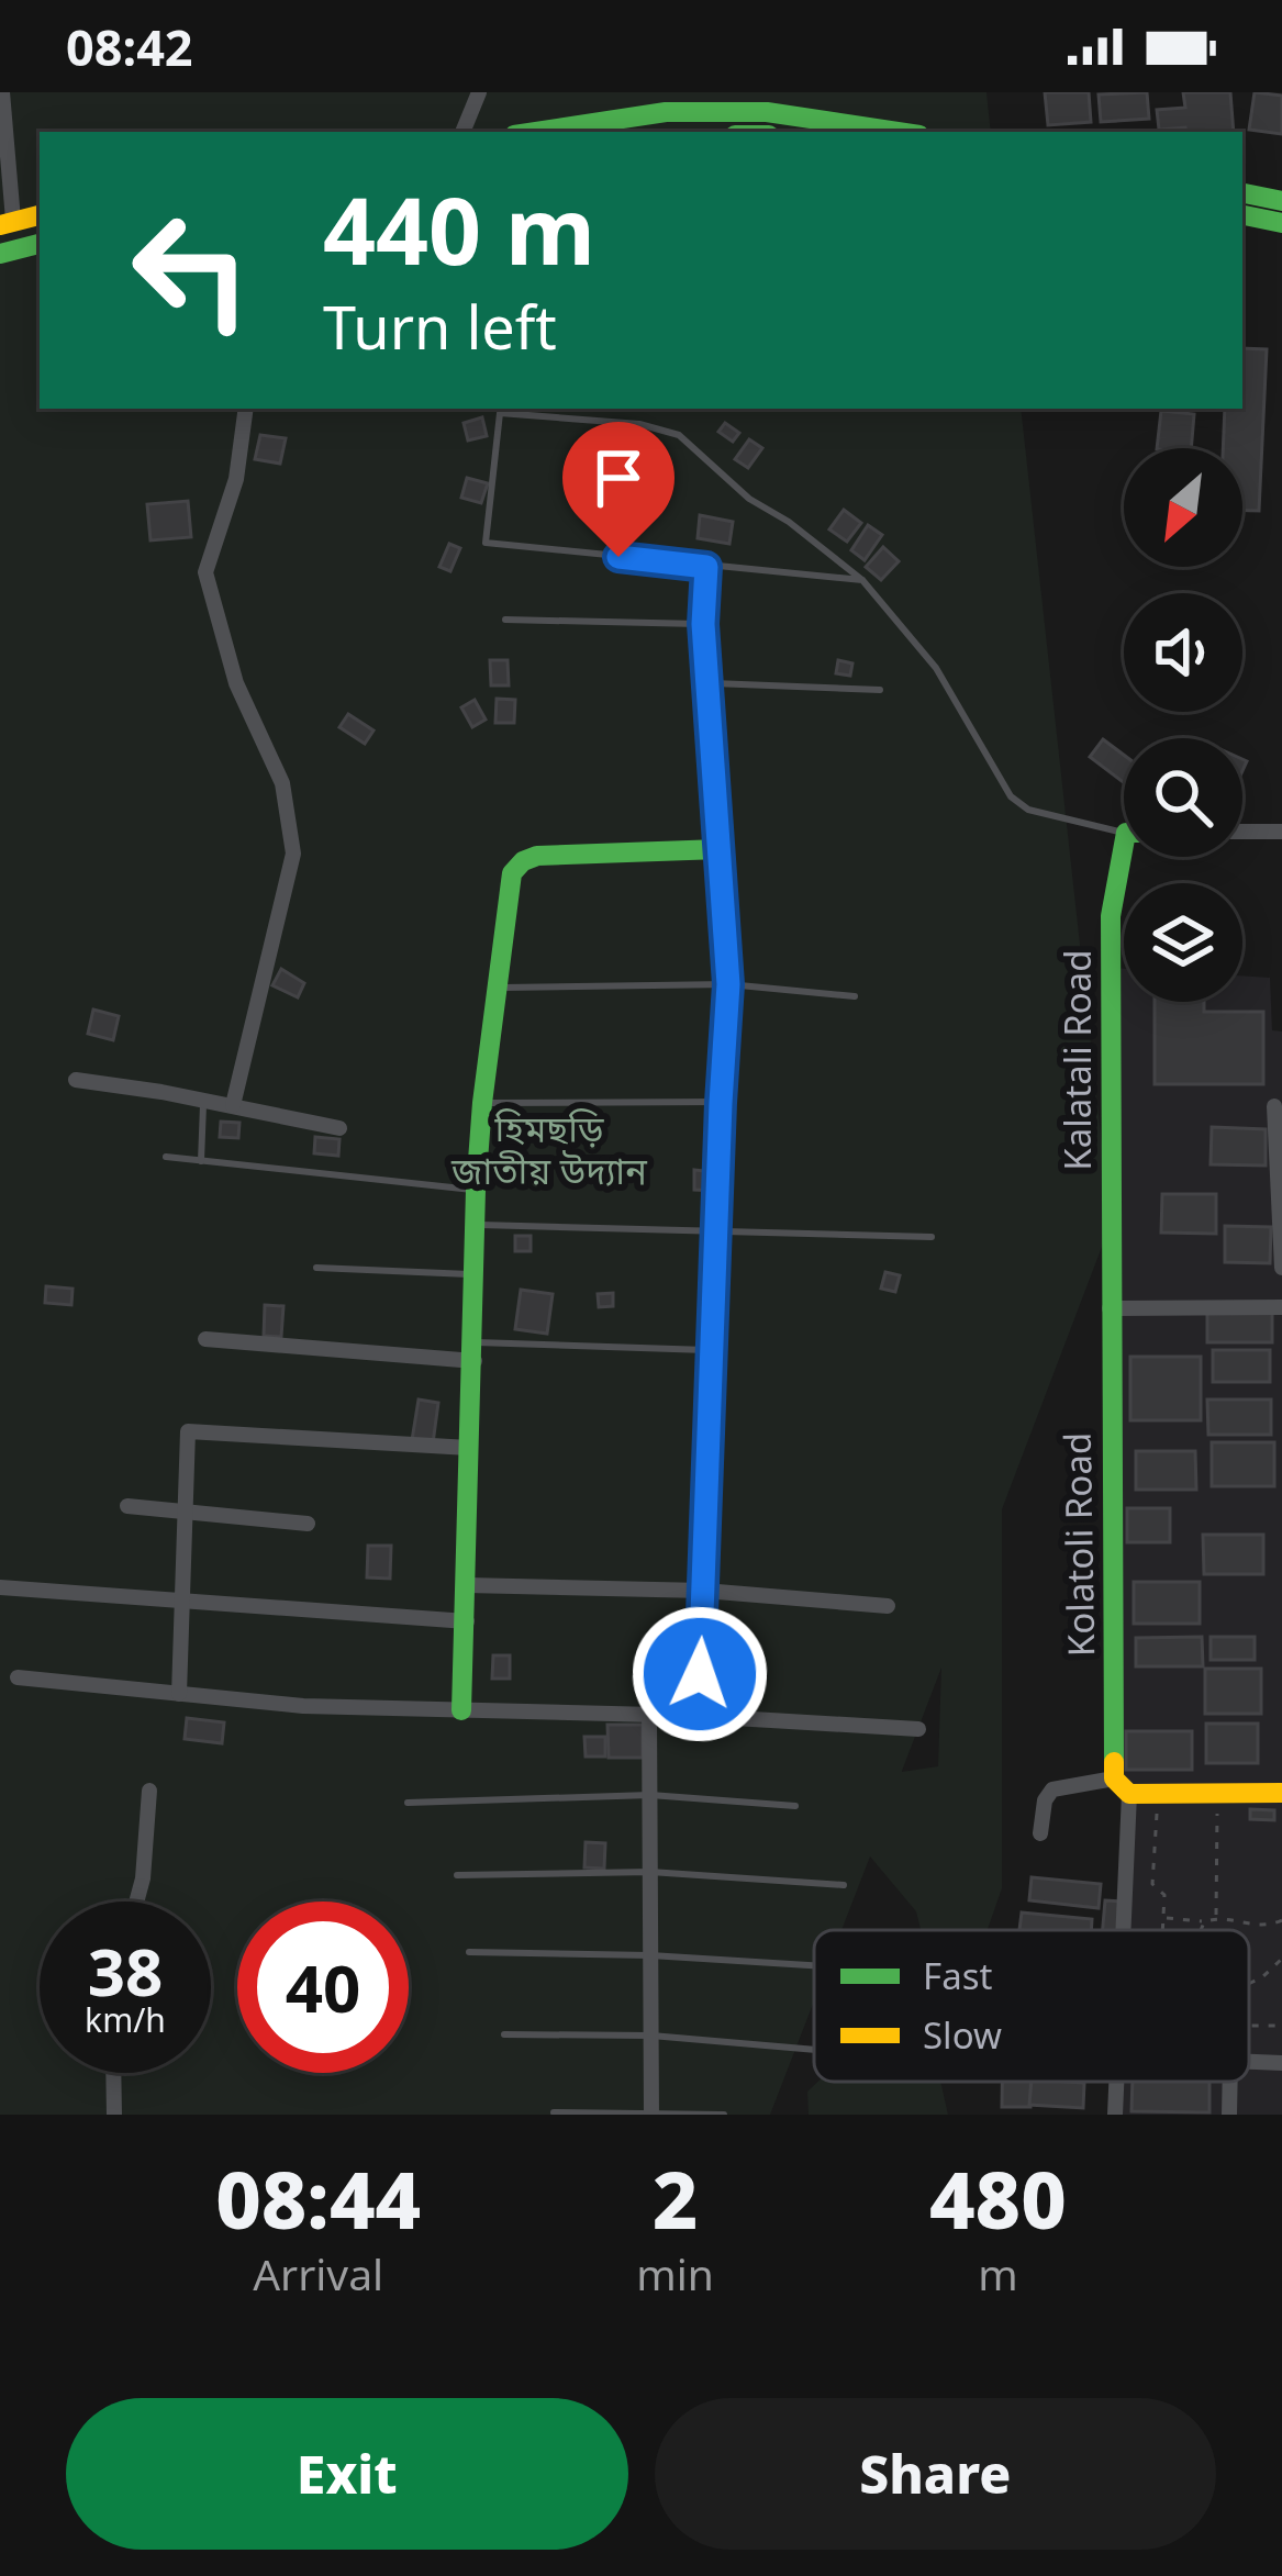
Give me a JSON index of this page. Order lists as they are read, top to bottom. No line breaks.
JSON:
{"streets":{"main road":["Kalatali Road","Kolatoli Road"]},"crossings":[["Kalatali Road","Kolatoli Road"]],"parks":["হিমছড়ি জাতীয় উদ্যান"],"legend":["Fast","Slow"],"north":"bottom left","page":{"status":"08:42","turn":["440 m","Turn left"],"speed":"38 km/h","limit":"40","eta":["08:44","Arrival","2","min","480","m"],"buttons":["Exit","Share"]}}
